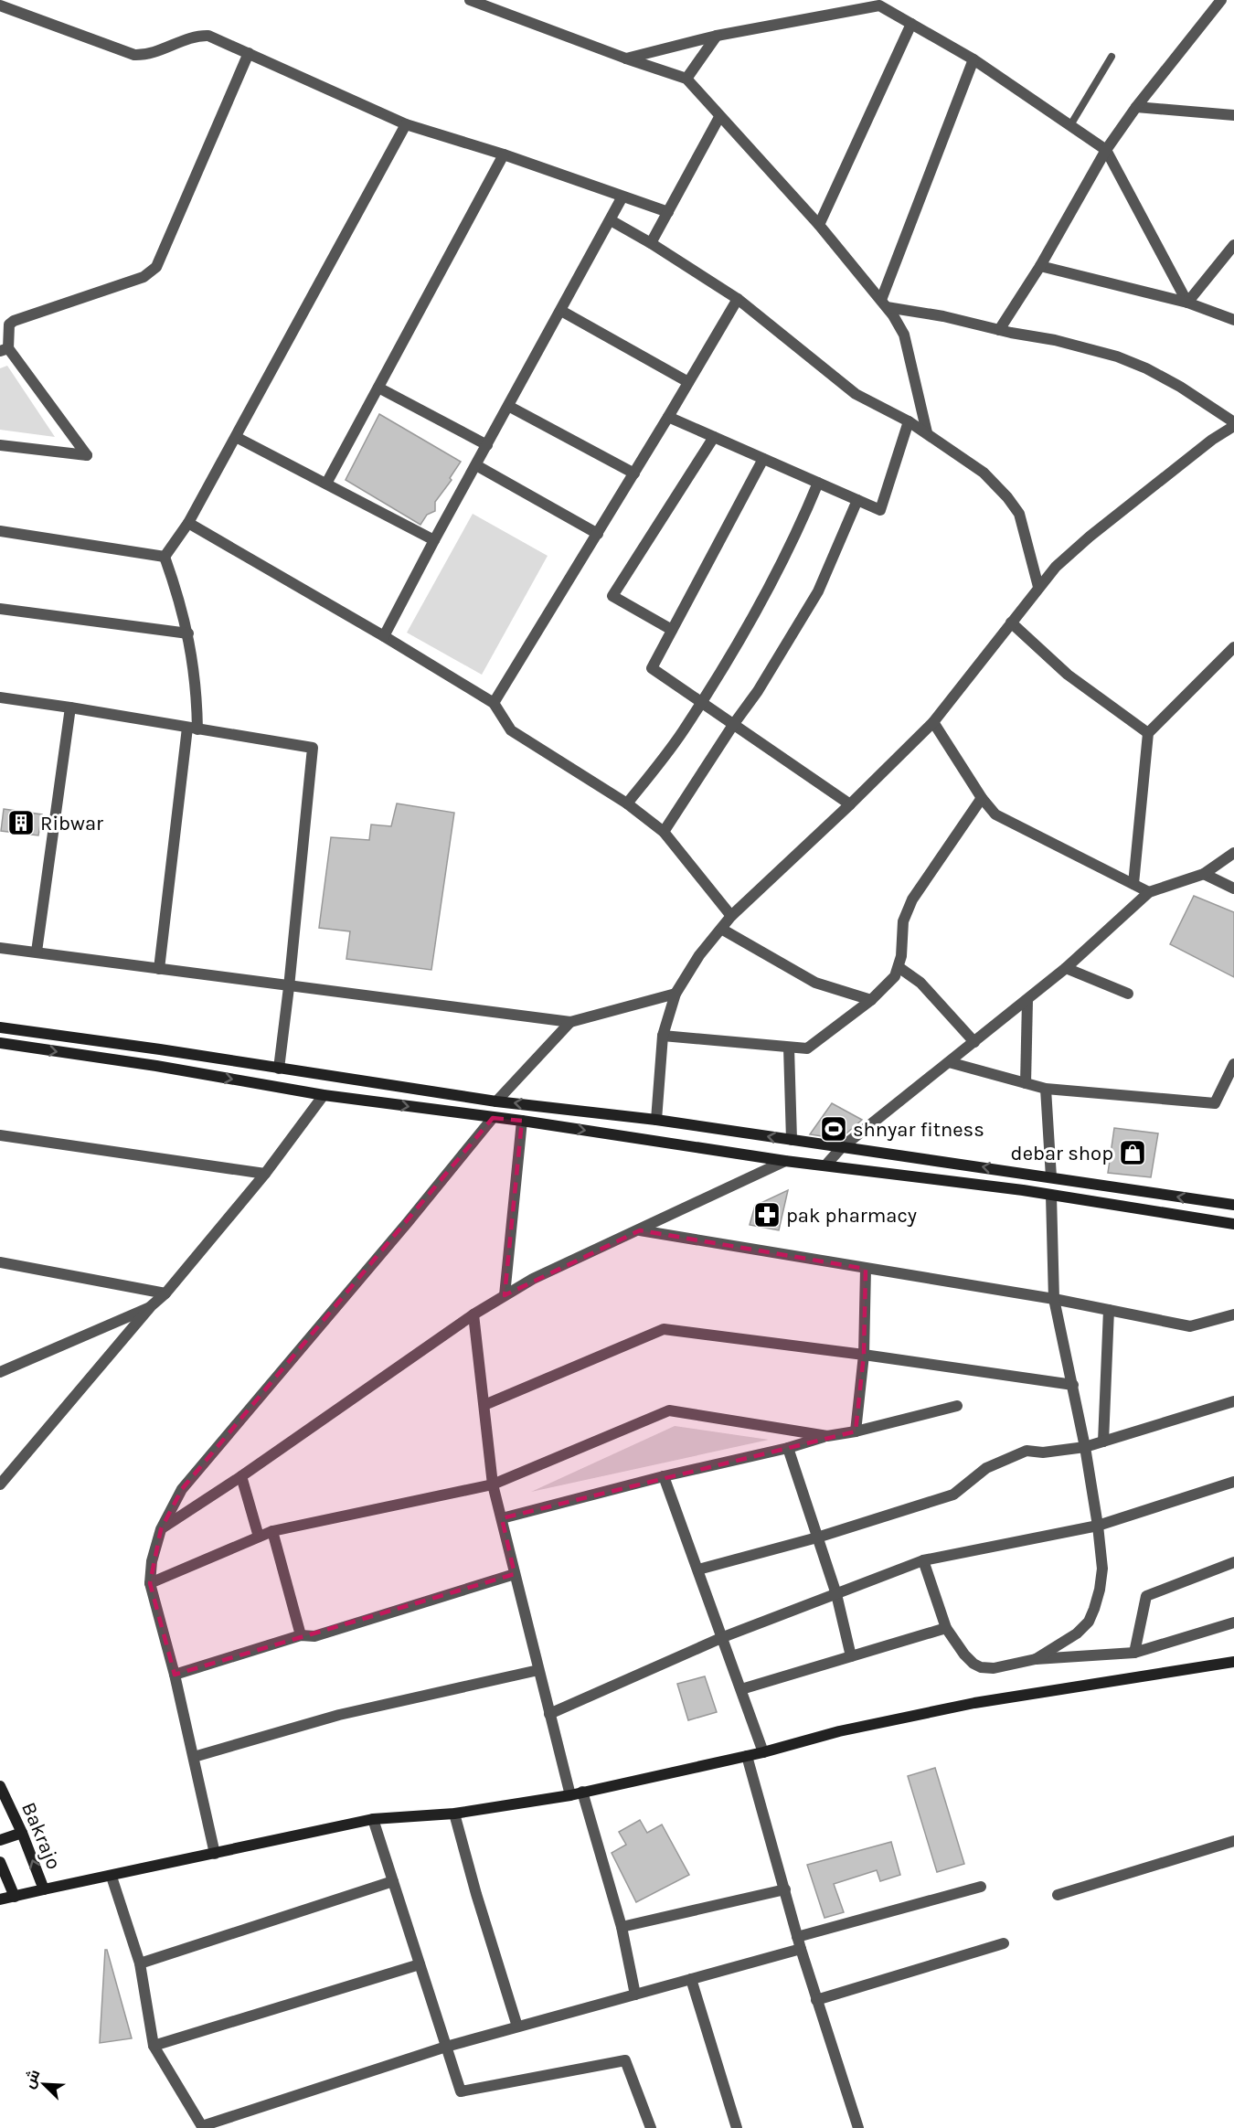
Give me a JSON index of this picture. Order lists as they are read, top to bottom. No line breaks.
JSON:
{"streets":{"main road":["Bakrajo"]},"places":{"building":["Ribwar"],"sports":["shnyar fitness"],"shop":["debar shop"],"pharmacy":["pak pharmacy"]},"north":"top left"}
